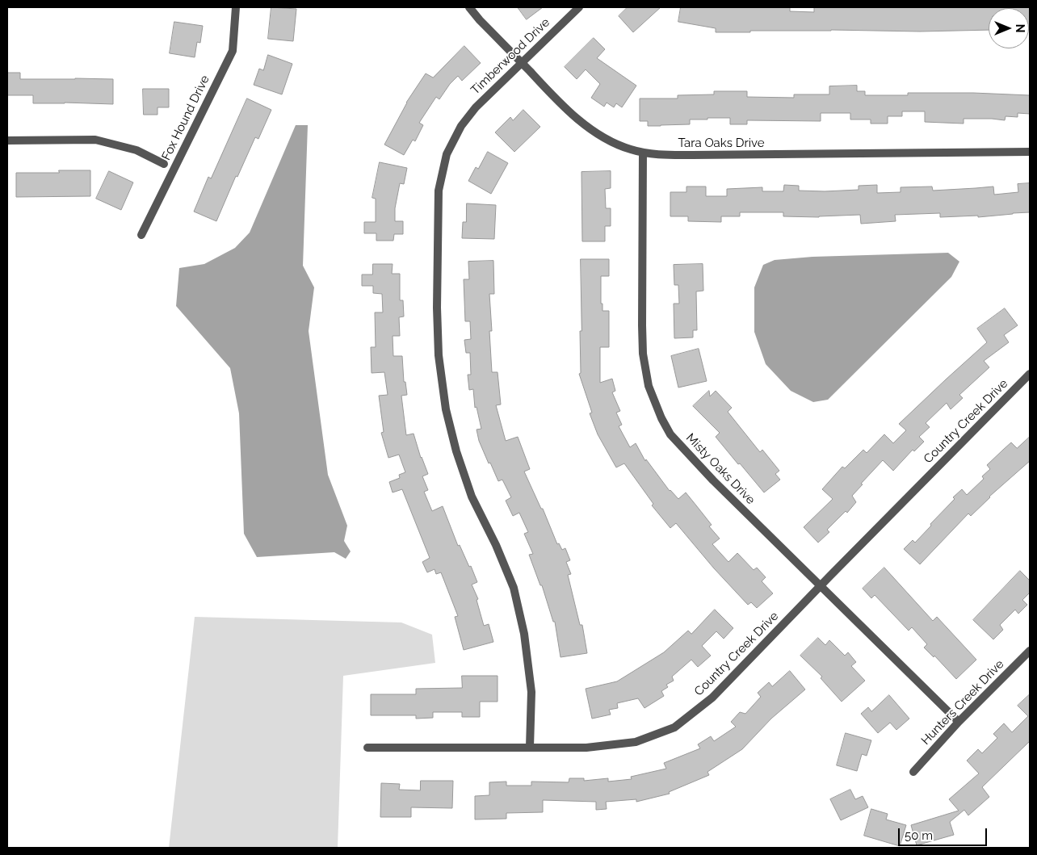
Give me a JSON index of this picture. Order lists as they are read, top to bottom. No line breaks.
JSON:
{"streets":{"street":["Timberwood Drive","Fox Hound Drive","Tara Oaks Drive","Country Creek Drive","Misty Oaks Drive","Hunters Creek Drive"]},"crossings":[["Timberwood Drive","Tara Oaks Drive"],["Timberwood Drive","Country Creek Drive"],["Tara Oaks Drive","Misty Oaks Drive"],["Country Creek Drive","Misty Oaks Drive"],["Misty Oaks Drive","Hunters Creek Drive"]],"scale_bar":"50 m","north":"right"}
